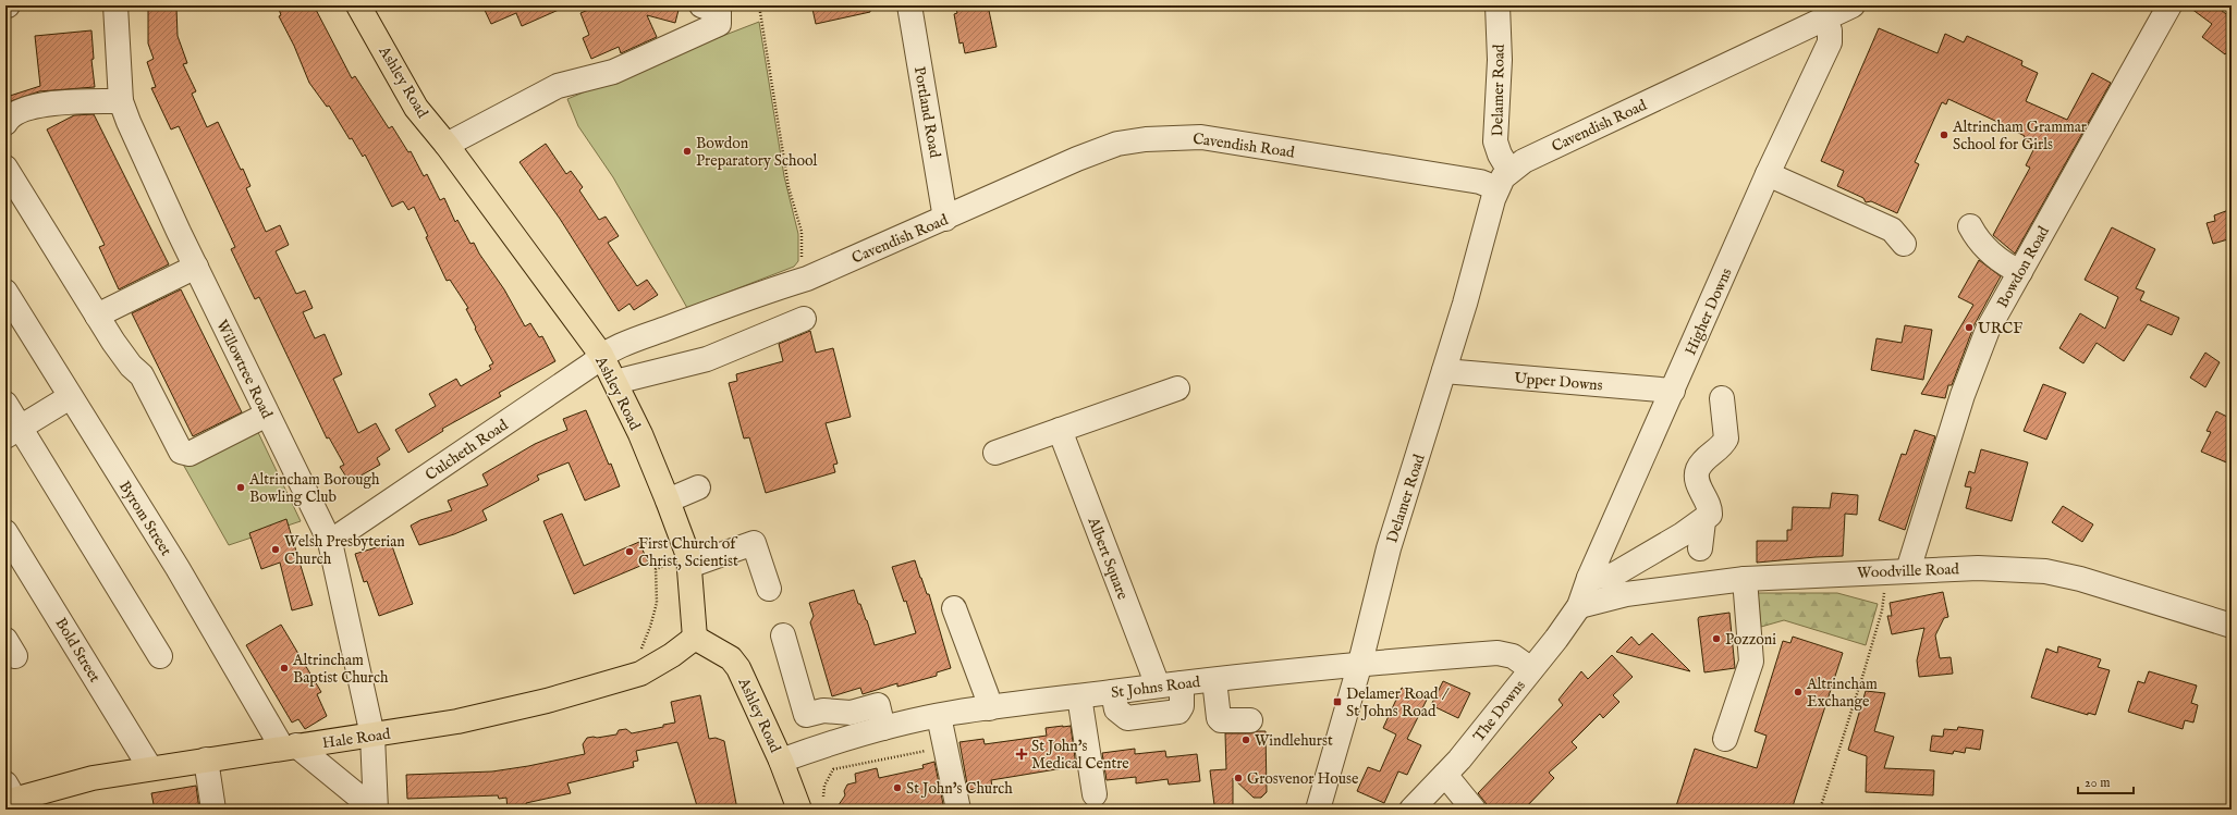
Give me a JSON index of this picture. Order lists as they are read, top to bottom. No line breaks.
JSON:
{"streets":{"main road":["Ashley Road","Hale Road"],"street":["Delamer Road","Portland Road","Cavendish Road","Bowdon Road","Higher Downs","Willowtree Road","Upper Downs","Culcheth Road","Byrom Street","Albert Square","Woodville Road","Bold Street","St Johns Road","The Downs"]},"crossings":[["Ashley Road","Cavendish Road"],["Ashley Road","Culcheth Road"],["Ashley Road","St Johns Road"],["Ashley Road","Hale Road"],["Delamer Road","Cavendish Road"],["Delamer Road","Upper Downs"],["Delamer Road","St Johns Road"],["Portland Road","Cavendish Road"],["Cavendish Road","Higher Downs"],["Cavendish Road","Culcheth Road"],["Bowdon Road","Woodville Road"],["Higher Downs","Upper Downs"],["Higher Downs","Woodville Road"],["Higher Downs","The Downs"],["Willowtree Road","Culcheth Road"],["Willowtree Road","Hale Road"],["Byrom Street","Hale Road"],["Albert Square","St Johns Road"],["Woodville Road","The Downs"],["Bold Street","Hale Road"],["St Johns Road","The Downs"]],"places":{"other":["Altrincham Grammar School for Girls","Bowdon Preparatory School","URCF","Altrincham Borough Bowling Club","Welsh Presbyterian Church","First Church of Christ, Scientist","Pozzoni","Altrincham Baptist Church","Altrincham Exchange","Windlehurst","Grosvenor House","St John's Church"],"transit":["Delamer Road / St Johns Road"],"health":["St John's Medical Centre"]},"scale_bar":"20 m"}
